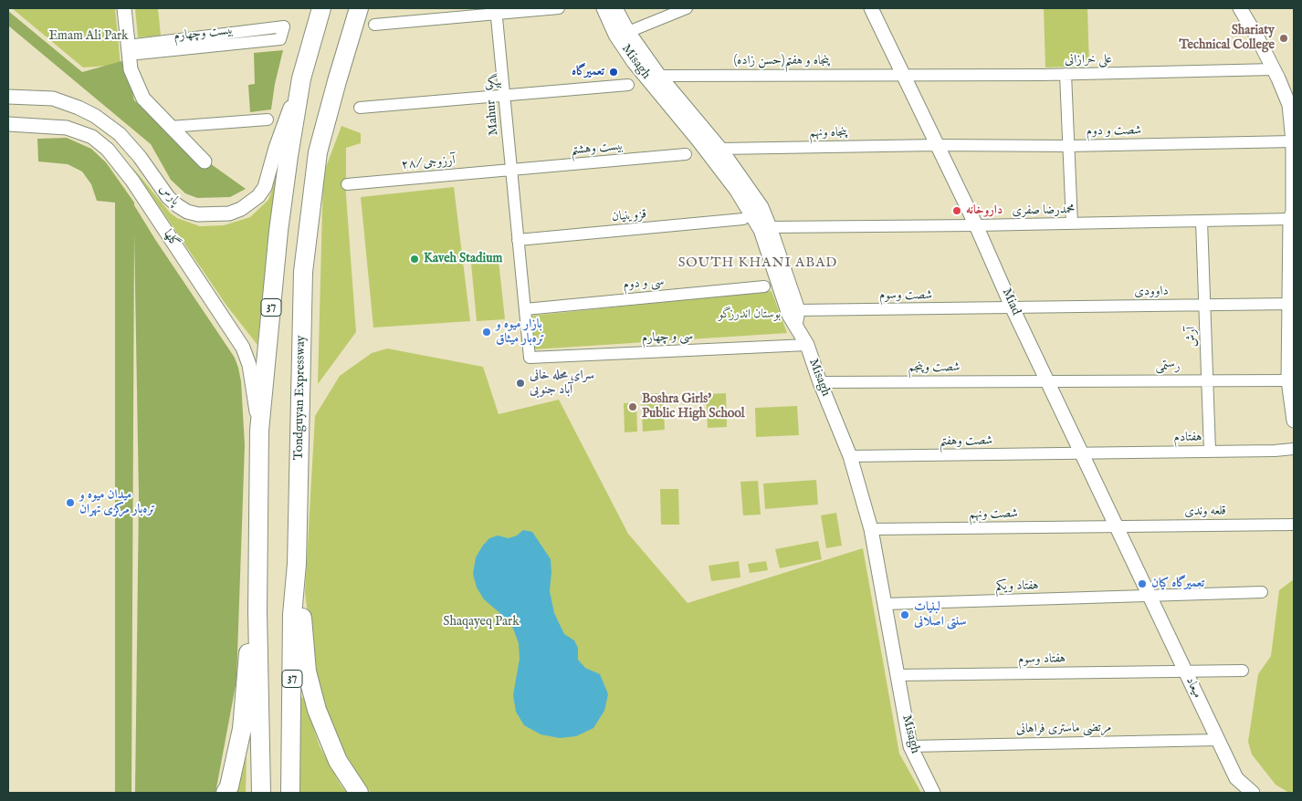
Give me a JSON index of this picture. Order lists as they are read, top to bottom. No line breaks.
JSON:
{"streets":{"highway":["37","Tondguyan Expressway"],"street":["علی خرازانی","(حسن زاده)پنجاه و هفتم","Misagh","بیگی","Mahur","شصت و دوم","پنجاه ونهم","بیست وهشتم","آرزوجی /۲۸","پارس","محمدرضا صفری","قزوینیان","گلها","سی و دوم","داوودی","شصت وسوم","Miad","آرش","سی و چهارم","رستمی","شصت وپنجم","هفتادم","شصت وهفتم","قلعه وندی","شصت ونهم","هفتاد ویکم","هفتاد وسوم","میعاد","مرتضی ماستری فراهانی"]},"crossings":[["علی خرازانی","(حسن زاده)پنجاه و هفتم"],["علی خرازانی","Miad"],["(حسن زاده)پنجاه و هفتم","Misagh"],["(حسن زاده)پنجاه و هفتم","Miad"],["Misagh","پنجاه ونهم"],["Misagh","محمدرضا صفری"],["Misagh","شصت وسوم"],["Misagh","سی و چهارم"],["Misagh","شصت وپنجم"],["Misagh","شصت وهفتم"],["Misagh","شصت ونهم"],["Misagh","هفتاد ویکم"],["Misagh","هفتاد وسوم"],["Misagh","مرتضی ماستری فراهانی"],["بیگی","Mahur"],["Mahur","بیست وهشتم"],["Mahur","آرزوجی /۲۸"],["Mahur","قزوینیان"],["Mahur","سی و دوم"],["Mahur","سی و چهارم"],["شصت و دوم","پنجاه ونهم"],["شصت و دوم","Miad"],["پنجاه ونهم","Miad"],["بیست وهشتم","آرزوجی /۲۸"],["پارس","37"],["محمدرضا صفری","Miad"],["محمدرضا صفری","آرش"],["گلها","37"],["داوودی","شصت وسوم"],["داوودی","Miad"],["داوودی","آرش"],["شصت وسوم","Miad"],["Miad","رستمی"],["Miad","شصت وپنجم"],["Miad","هفتادم"],["Miad","شصت وهفتم"],["Miad","قلعه وندی"],["Miad","شصت ونهم"],["Miad","هفتاد ویکم"],["Miad","میعاد"],["آرش","رستمی"],["آرش","هفتادم"],["رستمی","شصت وپنجم"],["هفتادم","شصت وهفتم"],["قلعه وندی","شصت ونهم"],["هفتاد ویکم","میعاد"],["هفتاد وسوم","میعاد"],["میعاد","مرتضی ماستری فراهانی"]],"districts":["SOUTH KHANI ABAD"],"parks":["Emam Ali Park","بوستان اندرزگو","Shaqayeq Park"],"places":["Shariaty Technical College","تعمیرگاه","داروخانه","Kaveh Stadium","بازار میوه و تره‌بار میثاق","سرای محله خانی آباد جنوبی","Boshra Girls' Public High School","میدان میوه و تره‌بار مرکزی تهران","تعمیرگاه کیان","لبنیات سنتی اصلانی"]}
